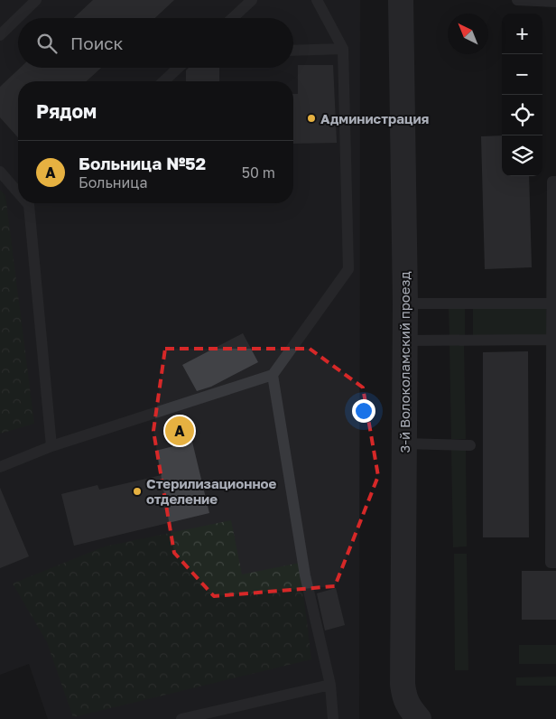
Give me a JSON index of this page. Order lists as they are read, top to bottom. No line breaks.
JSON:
{"streets":{"street":["3-й Волоколамский проезд"]},"places":["Администрация","Стерилизационное отделение"],"north":"top left","page":{"map_buttons":["+","−"],"search":"Поиск","heading":"Рядом","list":[{"mark":"A","name":"Больница №52","note":"Больница","value":"50 m"}],"pins":"A"}}
